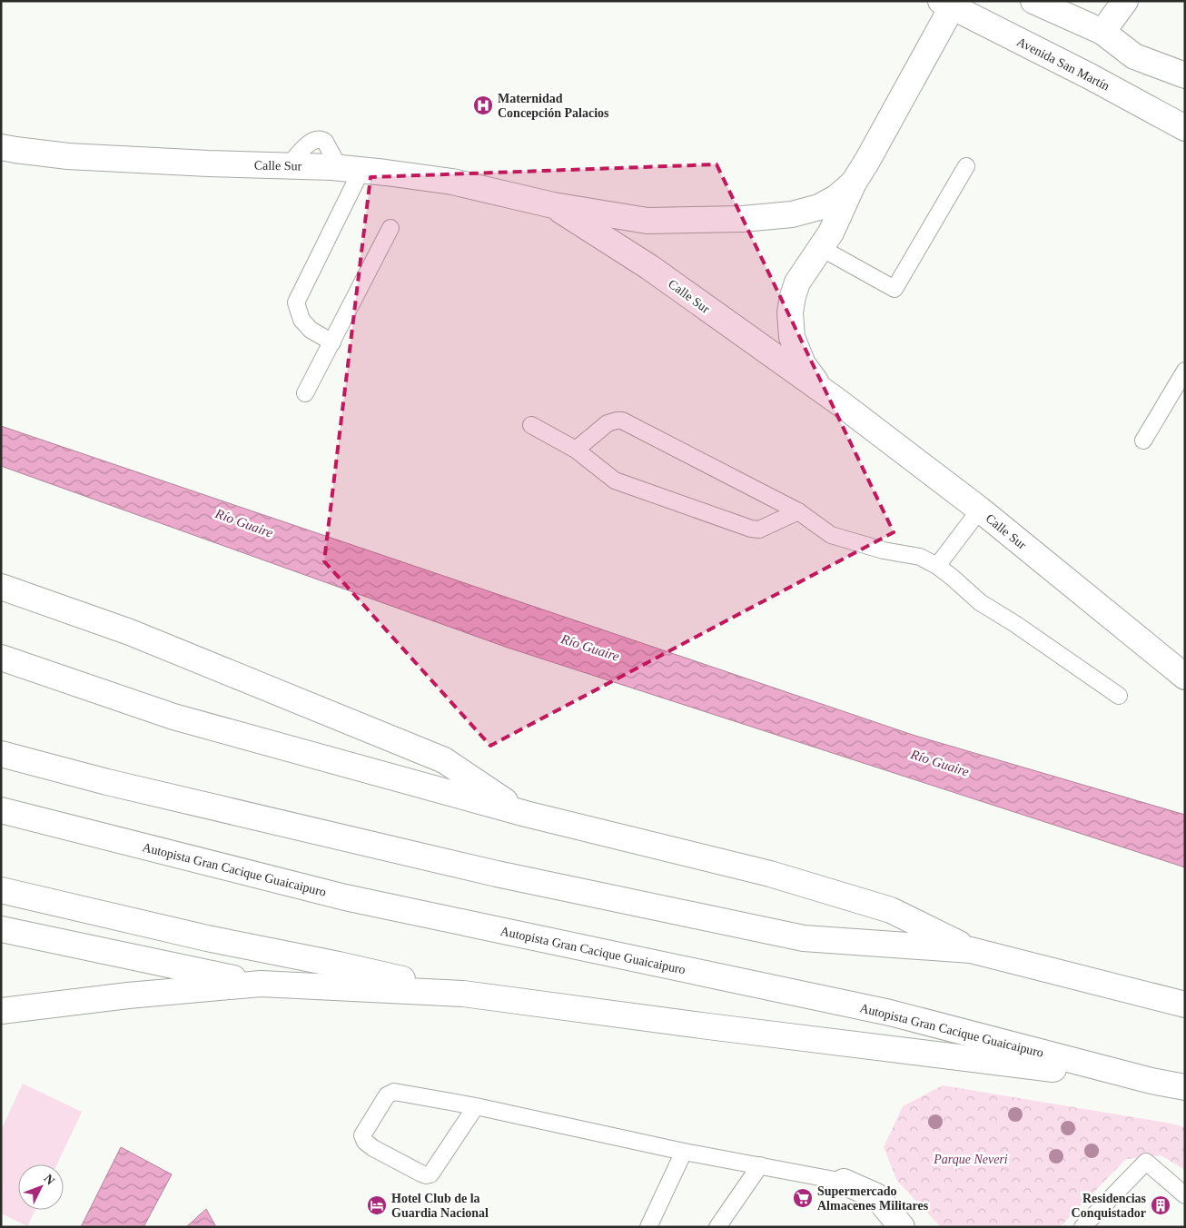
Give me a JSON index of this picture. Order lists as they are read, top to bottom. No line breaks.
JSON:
{"streets":{"main road":["Avenida San Martín","Calle Sur","Autopista Gran Cacique Guaicaipuro"]},"crossings":[["Avenida San Martín","Calle Sur"]],"water":["Río Guaire"],"parks":["Parque Neveri"],"places":{"hospital":["Maternidad Concepción Palacios"],"supermarket":["Supermercado Almacenes Militares"],"hotel":["Hotel Club de la Guardia Nacional"],"building":["Residencias Conquistador"]},"north":"top right"}
